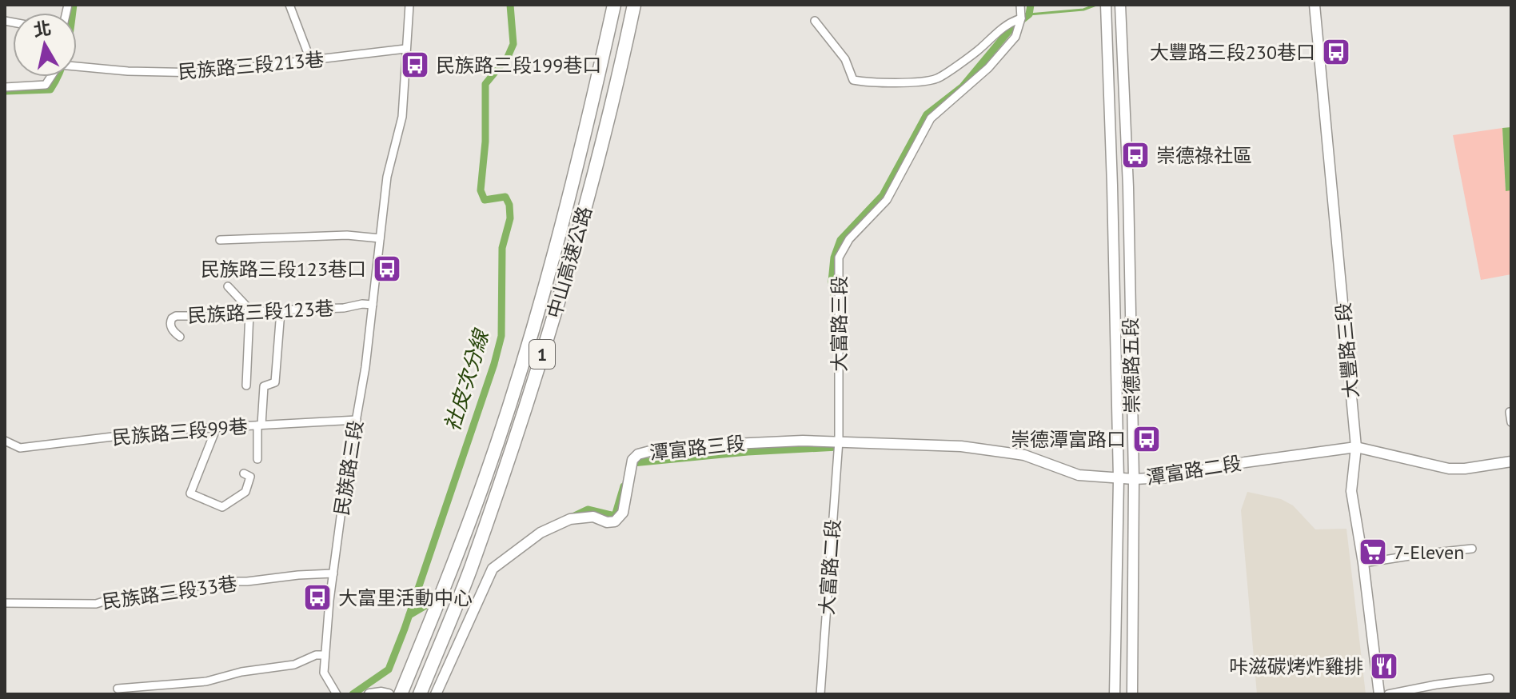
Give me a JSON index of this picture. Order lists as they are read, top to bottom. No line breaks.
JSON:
{"streets":{"highway":["中山高速公路","1"],"street":["民族路三段213巷","民族路三段123巷","大富路三段","大豐路三段","崇德路五段","民族路三段99巷","潭富路三段","民族路三段","潭富路二段","大富路二段","民族路三段33巷"]},"crossings":[["民族路三段213巷","民族路三段"],["民族路三段123巷","民族路三段"],["大富路三段","潭富路三段"],["大富路三段","潭富路二段"],["大富路三段","大富路二段"],["大豐路三段","潭富路二段"],["崇德路五段","潭富路二段"],["民族路三段99巷","民族路三段"],["潭富路三段","潭富路二段"],["潭富路三段","大富路二段"],["民族路三段","民族路三段33巷"],["潭富路二段","大富路二段"]],"water":["社皮次分線"],"places":{"bus stop":["大豐路三段230巷口","民族路三段199巷口","崇德祿社區","民族路三段123巷口","崇德潭富路口","大富里活動中心"],"supermarket":["7-Eleven"],"restaurant":["咔滋碳烤炸雞排"]},"north":"top"}
